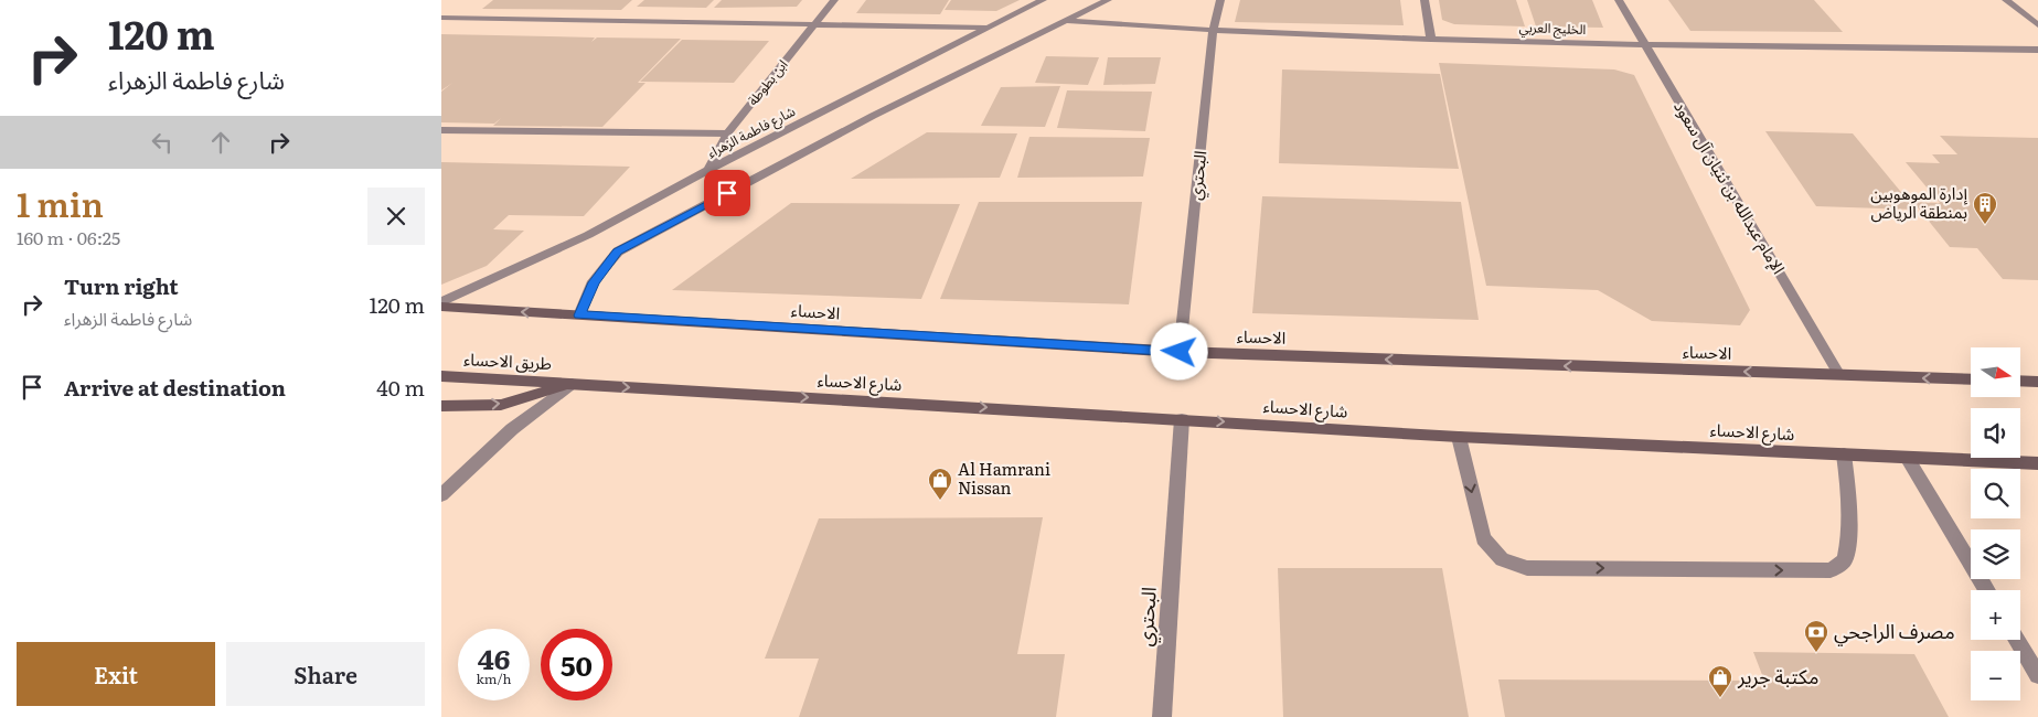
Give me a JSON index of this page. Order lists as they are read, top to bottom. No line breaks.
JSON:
{"streets":{"main road":["الاحساء","طريق الاحساء","شارع الاحساء"],"street":["الخليج العربي","ابن بطوطة","شارع فاطمة الزهراء","البحتري","الإمام عبدالله بن ثنيان آل سعود"]},"crossings":[["الخليج العربي","البحتري"],["الخليج العربي","الإمام عبدالله بن ثنيان آل سعود"],["ابن بطوطة","شارع فاطمة الزهراء"],["البحتري","الاحساء"],["البحتري","شارع الاحساء"],["الإمام عبدالله بن ثنيان آل سعود","الاحساء"],["طريق الاحساء","شارع الاحساء"]],"one_way":["الاحساء","شارع الاحساء"],"places":{"building":["إدارة الموهوبين بمنطقة الرياض"],"shop":["Al Hamrani Nissan","مكتبة جرير"],"bank":["مصرف الراجحي"]},"north":"right","page":{"turn":["120 m","شارع فاطمة الزهراء"],"heading":["1 min","160 m · 06:25"],"list":[{"name":"Turn right","note":"شارع فاطمة الزهراء","value":"120 m"},{"name":"Arrive at destination","value":"40 m"}],"map_buttons":["+","−"],"speed":"46 km/h","limit":"50","buttons":["Exit","Share"]}}
